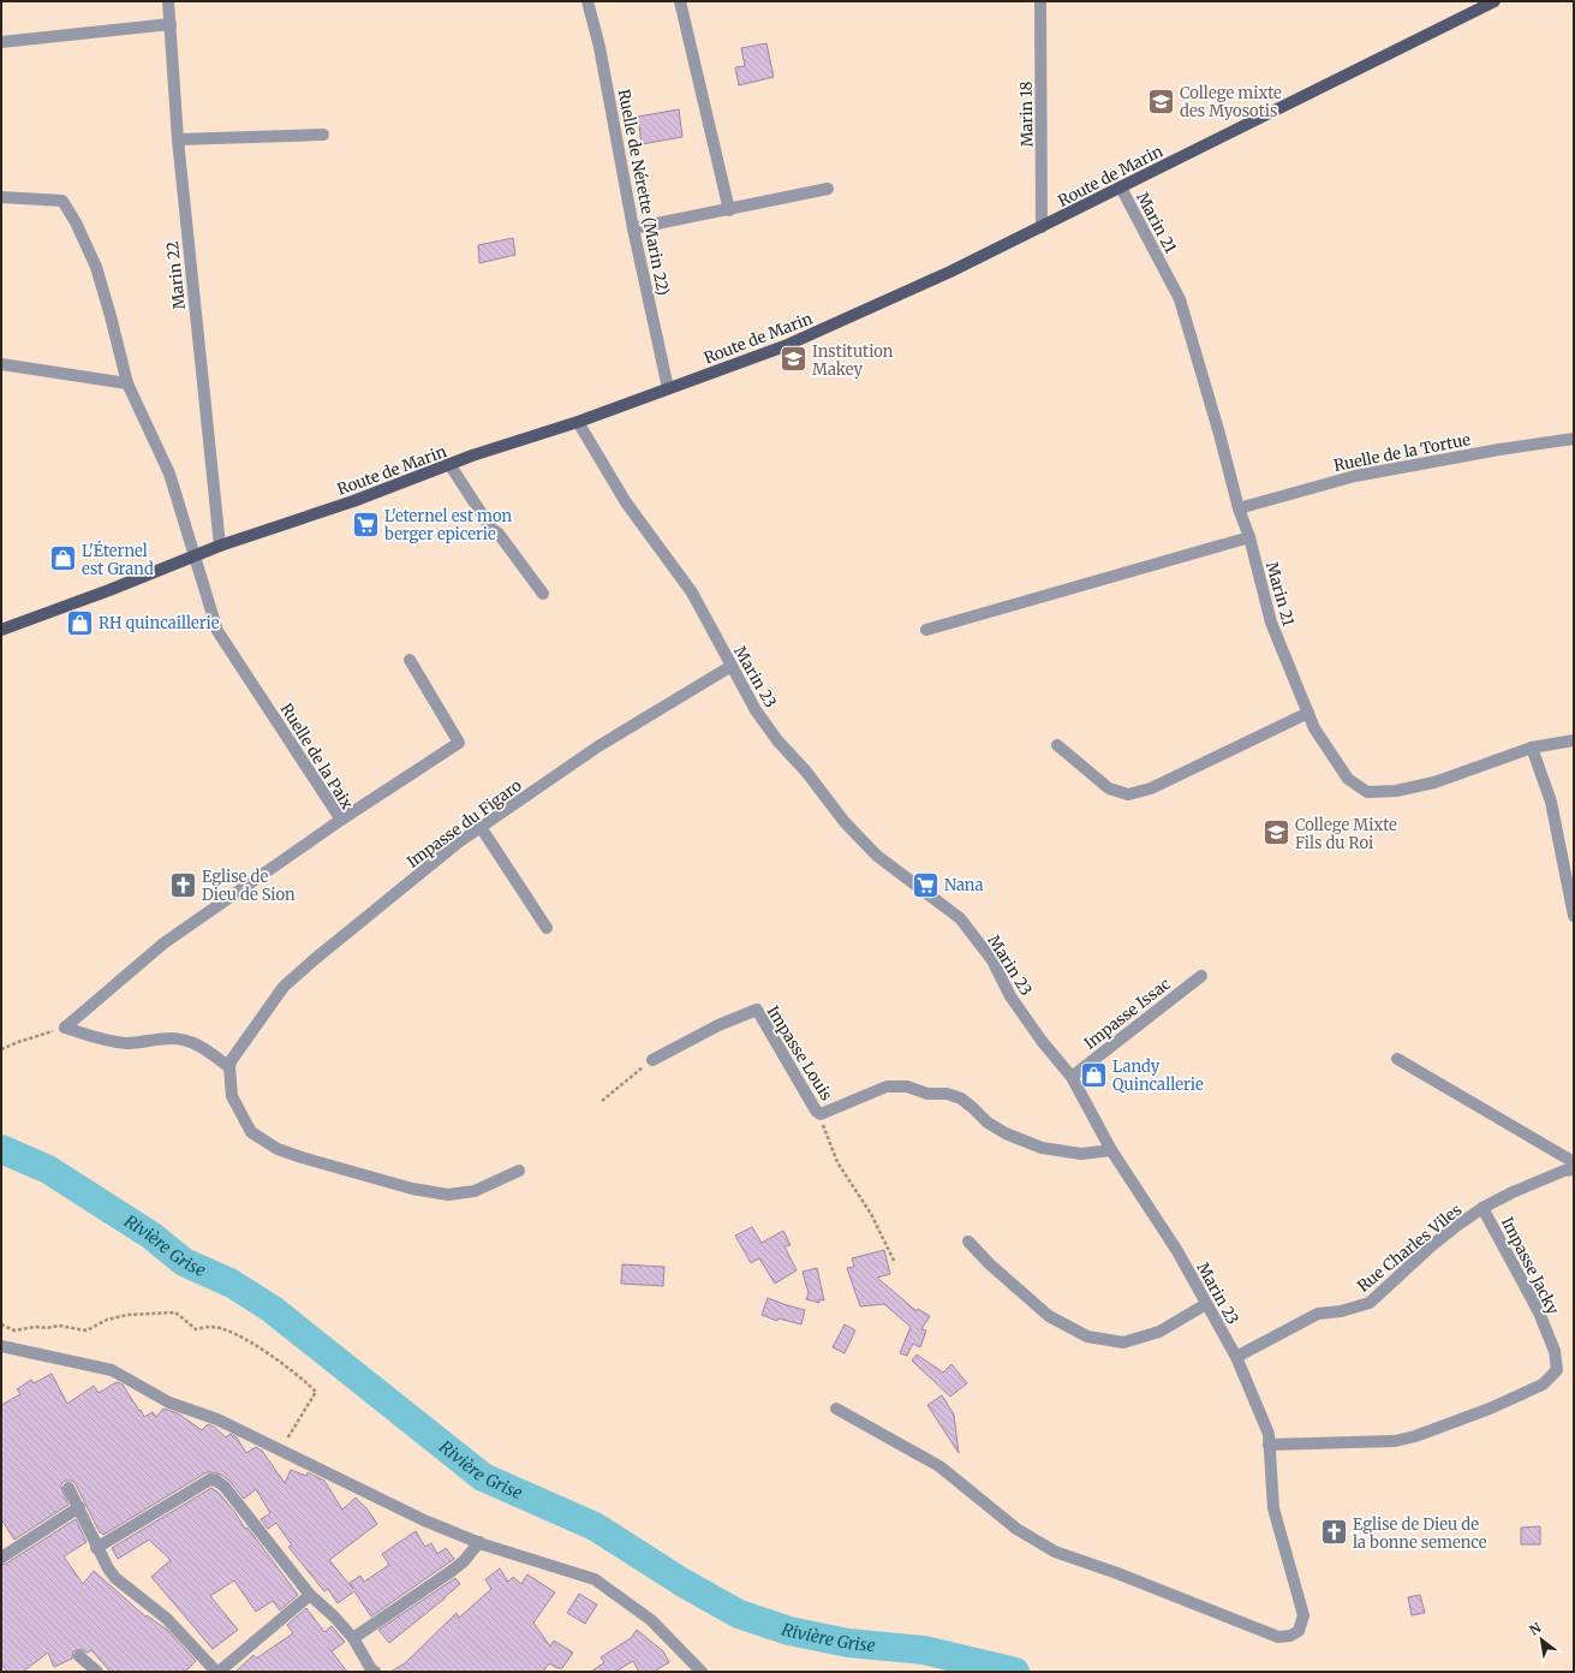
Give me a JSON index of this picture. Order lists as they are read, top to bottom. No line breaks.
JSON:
{"streets":{"main road":["Route de Marin"],"street":["Marin 18","Ruelle de Nérette (Marin 22)","Marin 21","Marin 22","Ruelle de la Tortue","Marin 23","Ruelle de la Paix","Impasse du Figaro","Impasse Issac","Impasse Louis","Rue Charles Viles","Impasse Jacky"]},"crossings":[["Marin 18","Route de Marin"],["Route de Marin","Ruelle de Nérette (Marin 22)"],["Route de Marin","Marin 21"],["Route de Marin","Marin 22"],["Route de Marin","Marin 23"],["Route de Marin","Ruelle de la Paix"],["Marin 21","Ruelle de la Tortue"],["Marin 23","Impasse du Figaro"],["Marin 23","Impasse Issac"],["Marin 23","Impasse Louis"],["Marin 23","Rue Charles Viles"],["Marin 23","Impasse Jacky"],["Rue Charles Viles","Impasse Jacky"]],"water":["Rivière Grise"],"places":{"school or university":["College mixte des Myosotis","Institution Makey","College Mixte Fils du Roi"],"supermarket":["L'eternel est mon berger epicerie","Nana"],"shop":["L'Éternel est Grand","RH quincaillerie","Landy Quincallerie"],"church":["Eglise de Dieu de Sion","Eglise de Dieu de la bonne semence"]},"north":"top left"}
